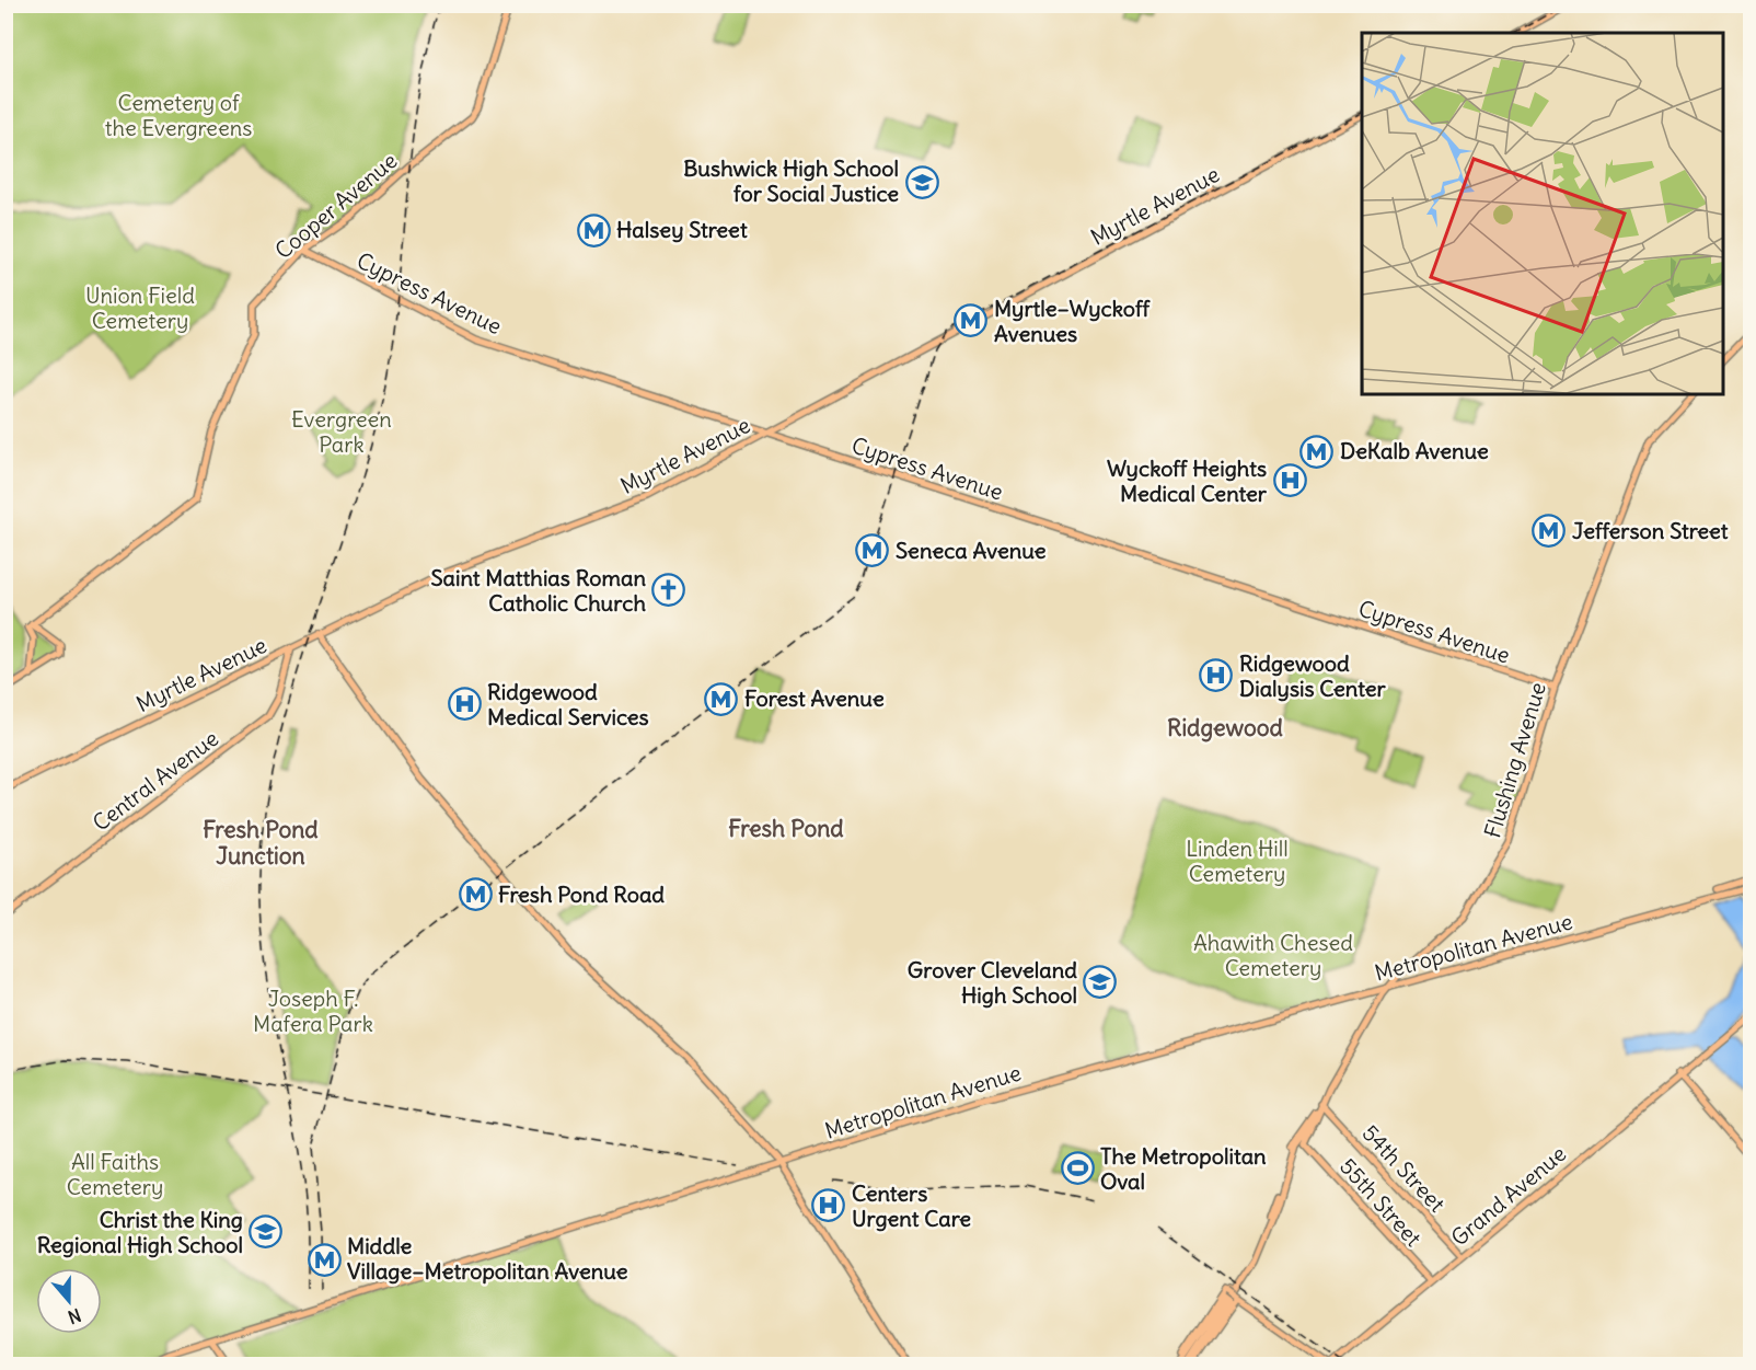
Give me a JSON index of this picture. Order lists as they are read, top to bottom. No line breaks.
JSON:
{"streets":{"main road":["Cooper Avenue","Myrtle Avenue","Cypress Avenue","Flushing Avenue","Central Avenue","Metropolitan Avenue","54th Street","Grand Avenue","55th Street"]},"crossings":[["Cooper Avenue","Cypress Avenue"],["Myrtle Avenue","Cypress Avenue"],["Myrtle Avenue","Central Avenue"],["Cypress Avenue","Flushing Avenue"],["Flushing Avenue","Metropolitan Avenue"],["Flushing Avenue","54th Street"],["Flushing Avenue","55th Street"],["54th Street","Grand Avenue"],["Grand Avenue","55th Street"]],"districts":["Ridgewood","Fresh Pond","Fresh Pond Junction"],"parks":["Cemetery of the Evergreens","Union Field Cemetery","Evergreen Park","Linden Hill Cemetery","Ahawith Chesed Cemetery","Joseph F. Mafera Park","All Faiths Cemetery"],"places":{"school or university":["Bushwick High School for Social Justice","Grover Cleveland High School","Christ the King Regional High School"],"metro station":["Halsey Street","Myrtle–Wyckoff Avenues","DeKalb Avenue","Jefferson Street","Seneca Avenue","Forest Avenue","Fresh Pond Road","Middle Village–Metropolitan Avenue"],"hospital":["Wyckoff Heights Medical Center","Ridgewood Dialysis Center","Ridgewood Medical Services","Centers Urgent Care"],"church":["Saint Matthias Roman Catholic Church"],"sports":["The Metropolitan Oval"]},"north":"bottom"}
